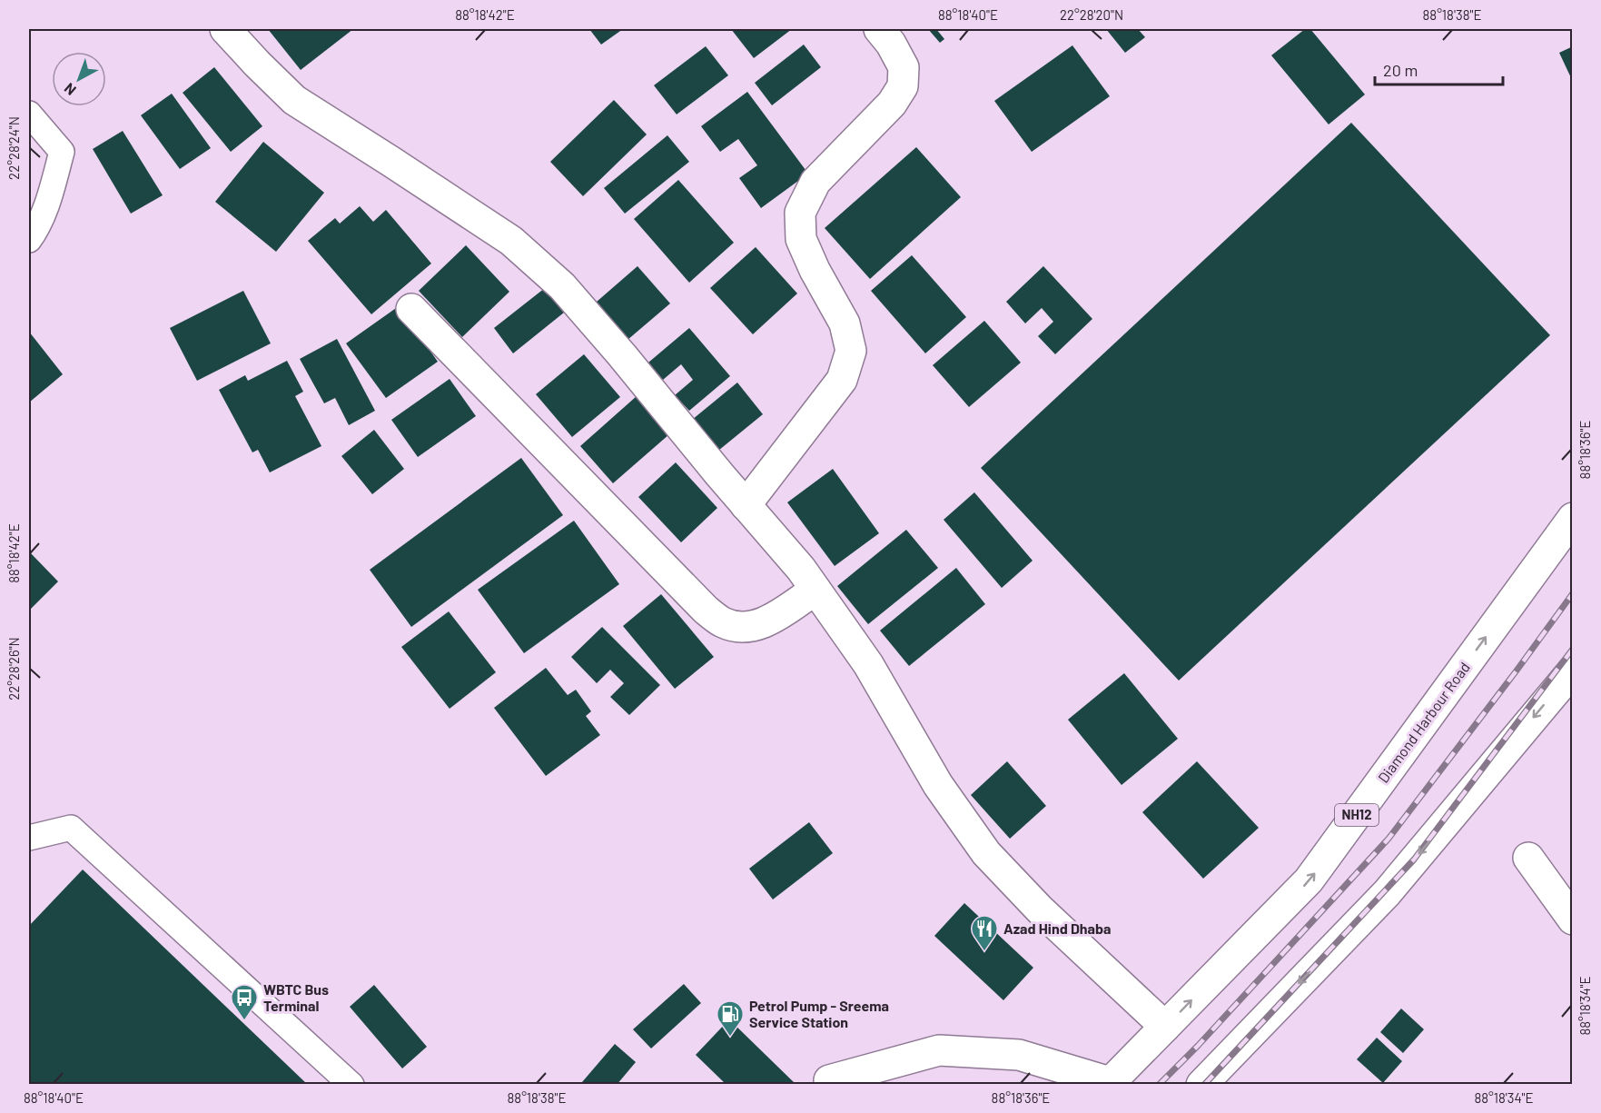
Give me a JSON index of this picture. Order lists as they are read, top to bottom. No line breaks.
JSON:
{"streets":{"main road":["Diamond Harbour Road","NH12"]},"places":{"restaurant":["Azad Hind Dhaba"],"bus stop":["WBTC Bus Terminal"],"fuel station":["Petrol Pump - Sreema Service Station"]},"scale_bar":"20 m","north":"bottom left","coordinates":["88°18'42\"E","88°18'40\"E","22°28'20\"N","88°18'38\"E","22°28'24\"N","88°18'36\"E","22°28'26\"N","88°18'34\"E"]}
